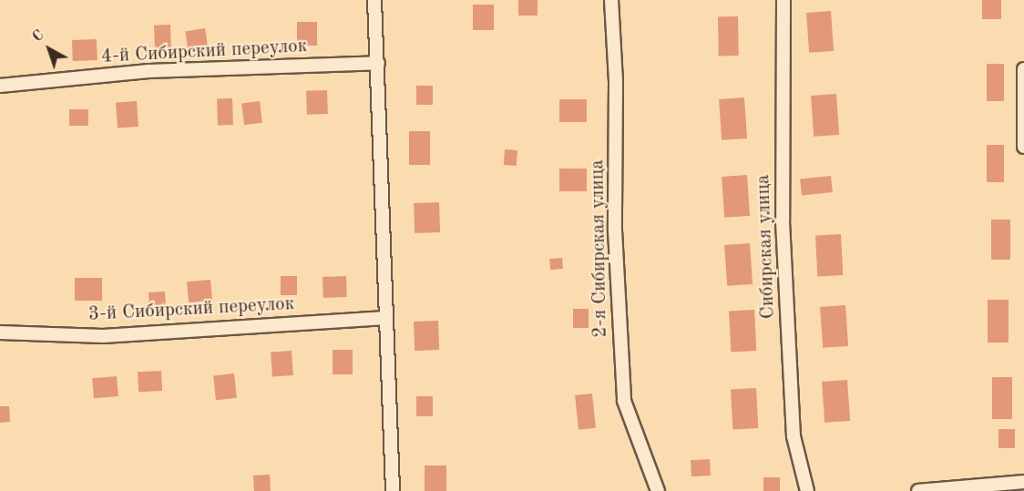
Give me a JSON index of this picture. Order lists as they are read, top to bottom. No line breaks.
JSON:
{"streets":{"street":["4-й Сибирский переулок","Сибирская улица","2-я Сибирская улица","3-й Сибирский переулок"]},"north":"top left"}
